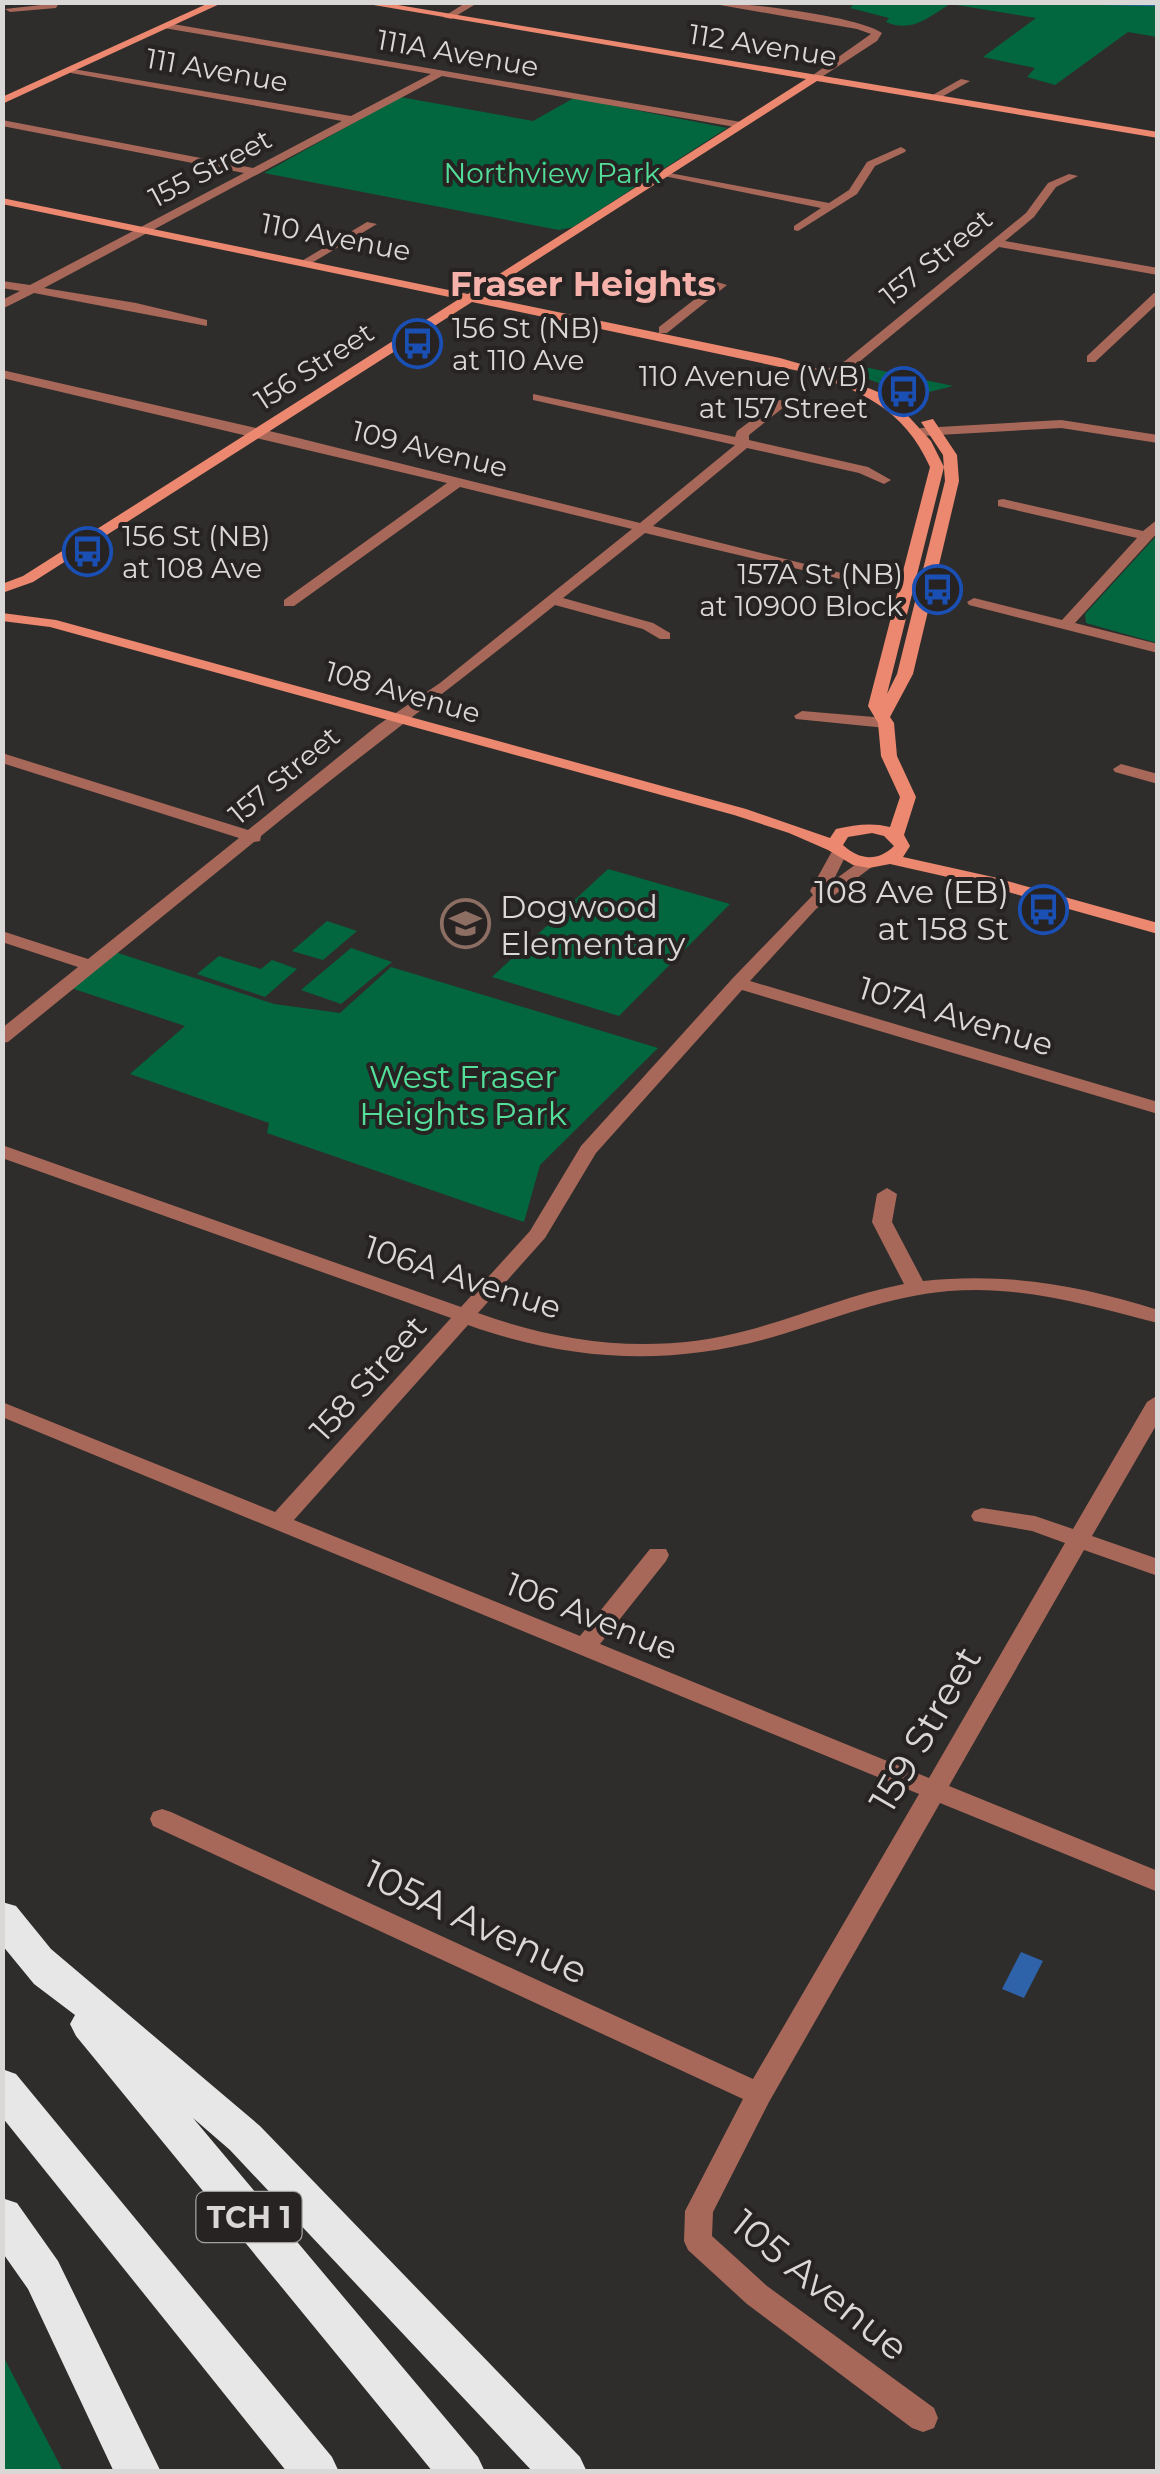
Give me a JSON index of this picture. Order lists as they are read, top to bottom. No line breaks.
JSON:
{"streets":{"highway":["TCH 1"],"street":["112 Avenue","111A Avenue","111 Avenue","155 Street","110 Avenue","157 Street","156 Street","109 Avenue","108 Avenue","107A Avenue","106A Avenue","158 Street","106 Avenue","159 Street","105A Avenue","105 Avenue"]},"crossings":[["112 Avenue","156 Street"],["111A Avenue","155 Street"],["111A Avenue","156 Street"],["111 Avenue","155 Street"],["155 Street","110 Avenue"],["110 Avenue","157 Street"],["110 Avenue","156 Street"],["157 Street","109 Avenue"],["157 Street","108 Avenue"],["156 Street","109 Avenue"],["156 Street","108 Avenue"],["108 Avenue","158 Street"],["107A Avenue","158 Street"],["106A Avenue","158 Street"],["158 Street","106 Avenue"],["106 Avenue","159 Street"],["159 Street","105A Avenue"],["159 Street","105 Avenue"],["105A Avenue","105 Avenue"]],"districts":["Fraser Heights"],"parks":["Northview Park","West Fraser Heights Park"],"places":{"bus stop":["156 St (NB) at 110 Ave","110 Avenue (WB) at 157 Street","156 St (NB) at 108 Ave","157A St (NB) at 10900 Block","108 Ave (EB) at 158 St"],"school or university":["Dogwood Elementary"]}}
